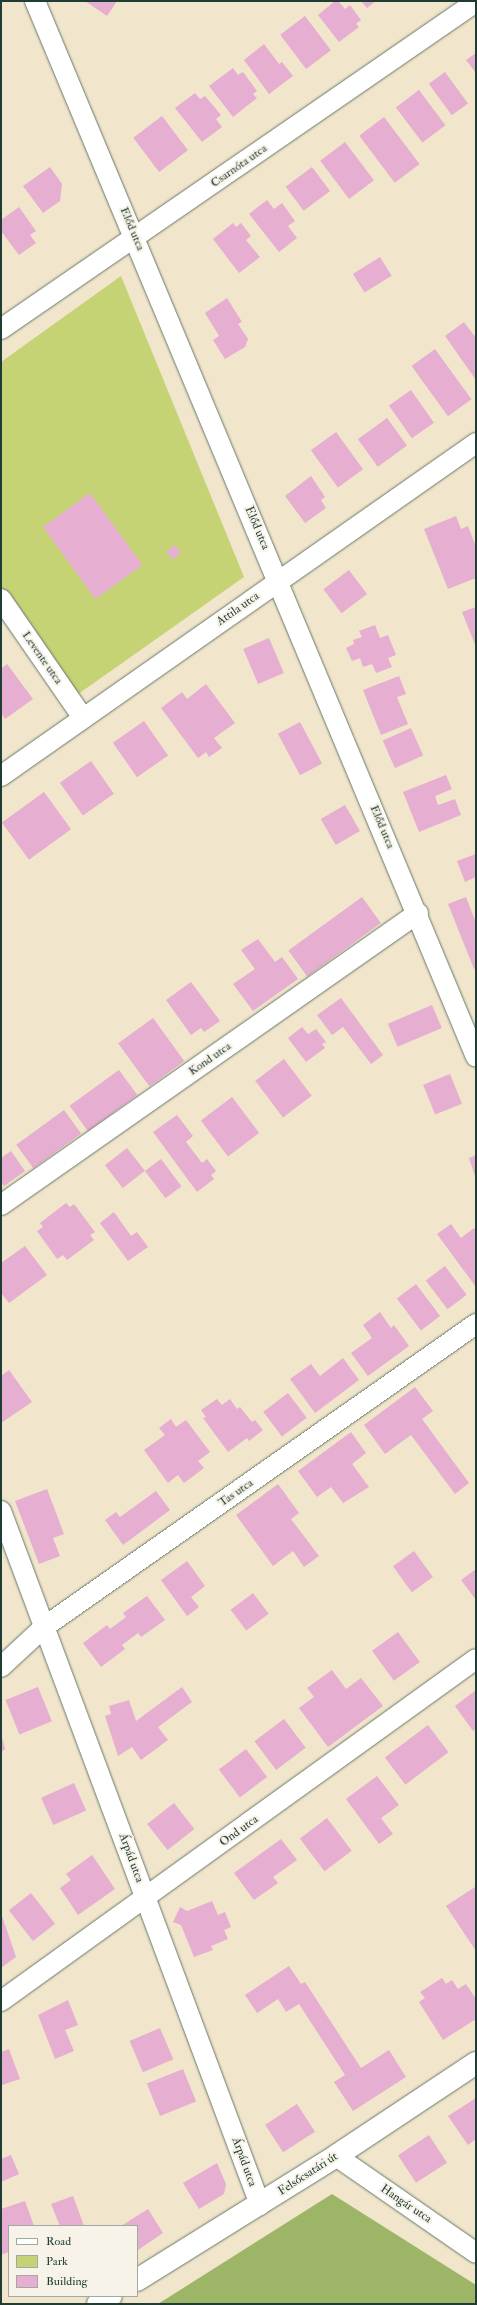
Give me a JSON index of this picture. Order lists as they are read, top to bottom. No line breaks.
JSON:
{"streets":{"street":["Csarnóta utca","Előd utca","Attila utca","Levente utca","Kond utca","Tas utca","Ond utca","Árpád utca","Felsőcsatári út","Hangár utca"]},"crossings":[["Csarnóta utca","Előd utca"],["Előd utca","Attila utca"],["Előd utca","Kond utca"],["Attila utca","Levente utca"],["Tas utca","Árpád utca"],["Ond utca","Árpád utca"],["Árpád utca","Felsőcsatári út"],["Felsőcsatári út","Hangár utca"]],"legend":["Road","Park","Building"]}
